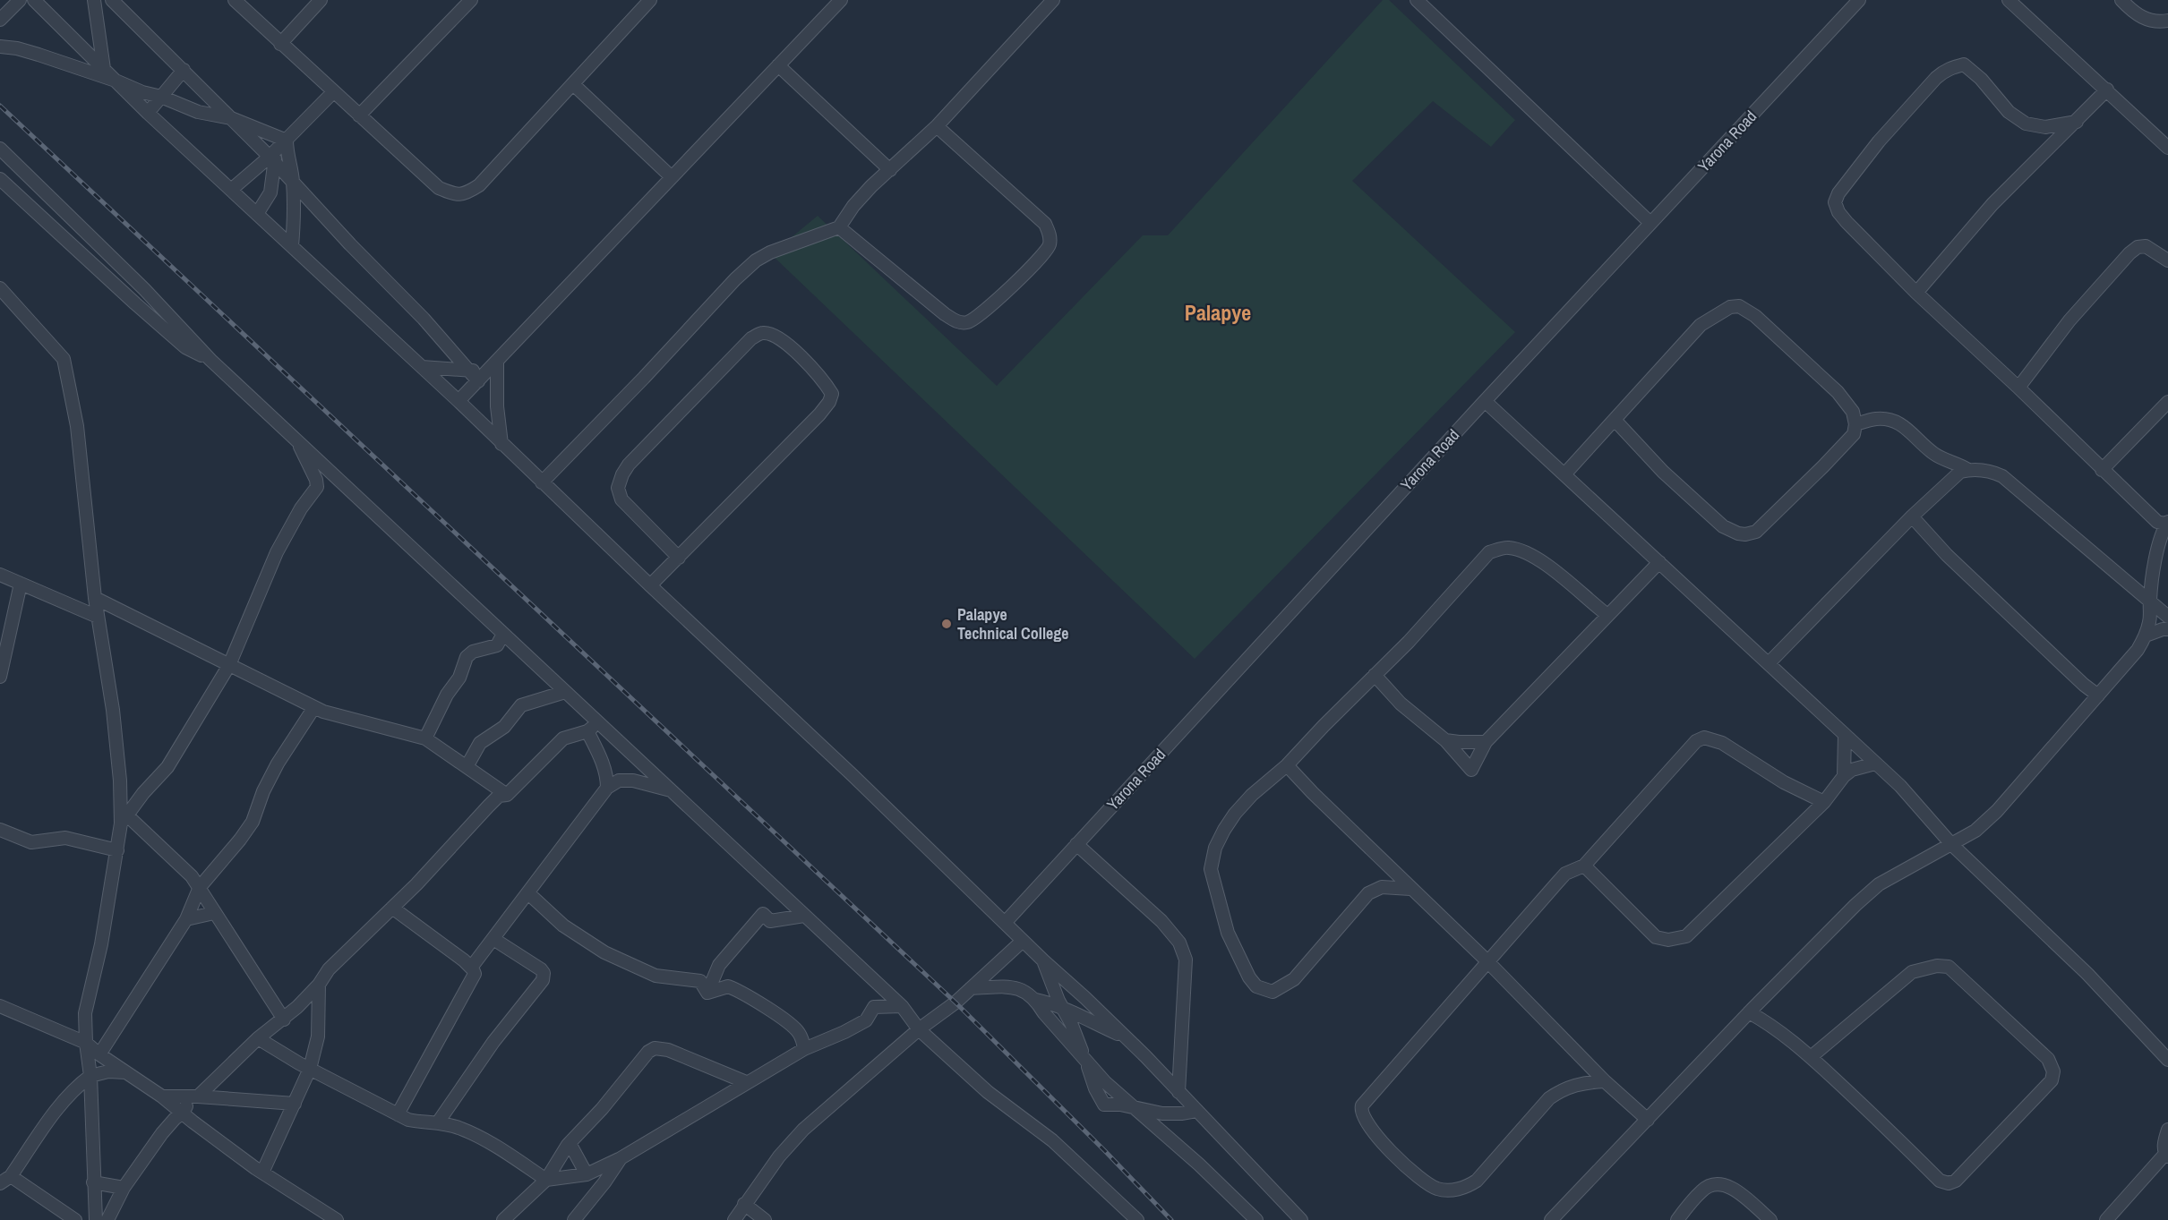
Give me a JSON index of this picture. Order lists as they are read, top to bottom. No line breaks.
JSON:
{"streets":{"street":["Yarona Road"]},"districts":["Palapye"],"places":["Palapye Technical College"]}
